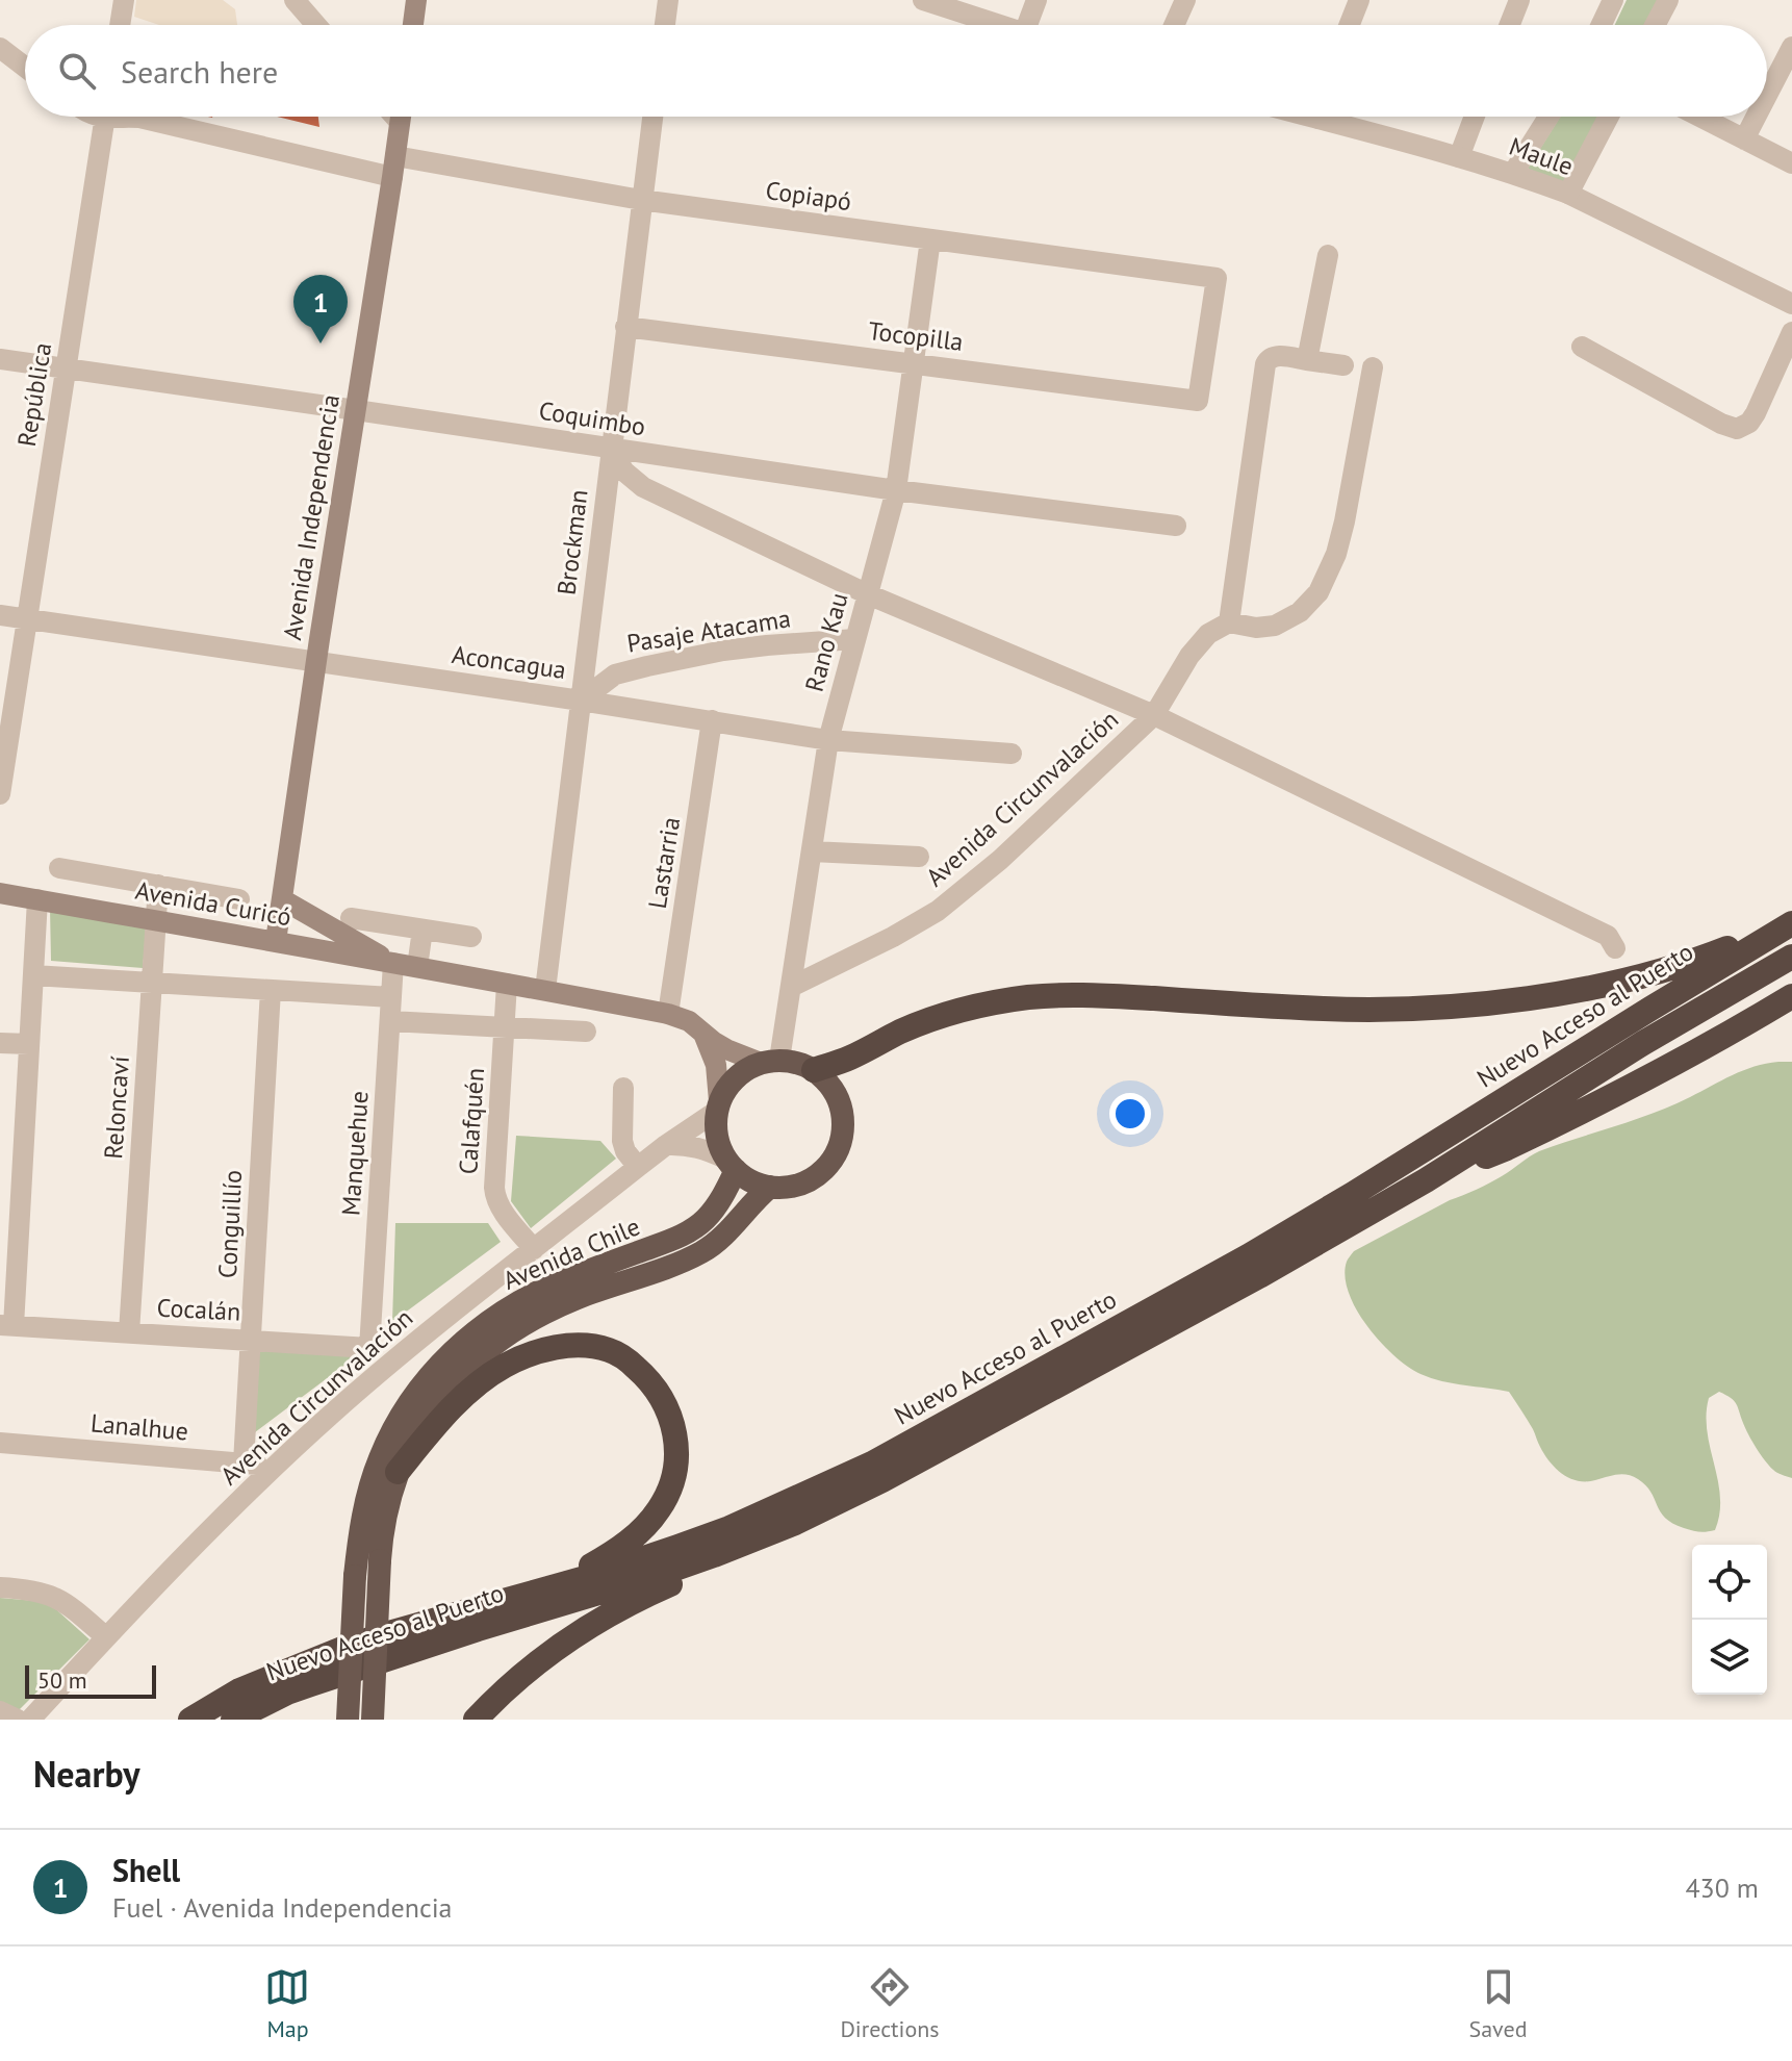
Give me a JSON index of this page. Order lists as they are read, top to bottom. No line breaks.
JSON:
{"streets":{"highway":["Nuevo Acceso al Puerto","Avenida Chile"],"main road":["Avenida Independencia","Avenida Curicó"],"street":["Maule","Copiapó","Tocopilla","República","Coquimbo","Brockman","Pasaje Atacama","Rano Kau","Aconcagua","Avenida Circunvalación","Lastarria","Reloncaví","Calafquén","Manquehue","Conguillío","Cocalán","Lanalhue"]},"crossings":[["Copiapó","Tocopilla"],["Copiapó","Avenida Independencia"],["Copiapó","Brockman"],["Copiapó","Rano Kau"],["Tocopilla","Brockman"],["Tocopilla","Rano Kau"],["República","Coquimbo"],["República","Aconcagua"],["Coquimbo","Avenida Independencia"],["Coquimbo","Brockman"],["Coquimbo","Rano Kau"],["Avenida Independencia","Aconcagua"],["Avenida Independencia","Avenida Curicó"],["Brockman","Pasaje Atacama"],["Brockman","Aconcagua"],["Brockman","Avenida Curicó"],["Pasaje Atacama","Rano Kau"],["Pasaje Atacama","Aconcagua"],["Rano Kau","Aconcagua"],["Rano Kau","Avenida Circunvalación"],["Rano Kau","Avenida Curicó"],["Rano Kau","Avenida Chile"],["Aconcagua","Lastarria"],["Avenida Circunvalación","Avenida Curicó"],["Avenida Circunvalación","Calafquén"],["Avenida Circunvalación","Avenida Chile"],["Avenida Circunvalación","Lanalhue"],["Lastarria","Avenida Curicó"],["Avenida Curicó","Reloncaví"],["Avenida Curicó","Calafquén"],["Avenida Curicó","Manquehue"],["Avenida Curicó","Avenida Chile"],["Reloncaví","Cocalán"],["Manquehue","Cocalán"],["Conguillío","Cocalán"],["Conguillío","Lanalhue"]],"scale_bar":"50 m","page":{"search":"Search here","pins":"1","scale":"50 m","heading":"Nearby","list":[{"mark":"1","name":"Shell","note":"Fuel · Avenida Independencia","value":"430 m"}],"nav":["Map","Directions","Saved"]}}
